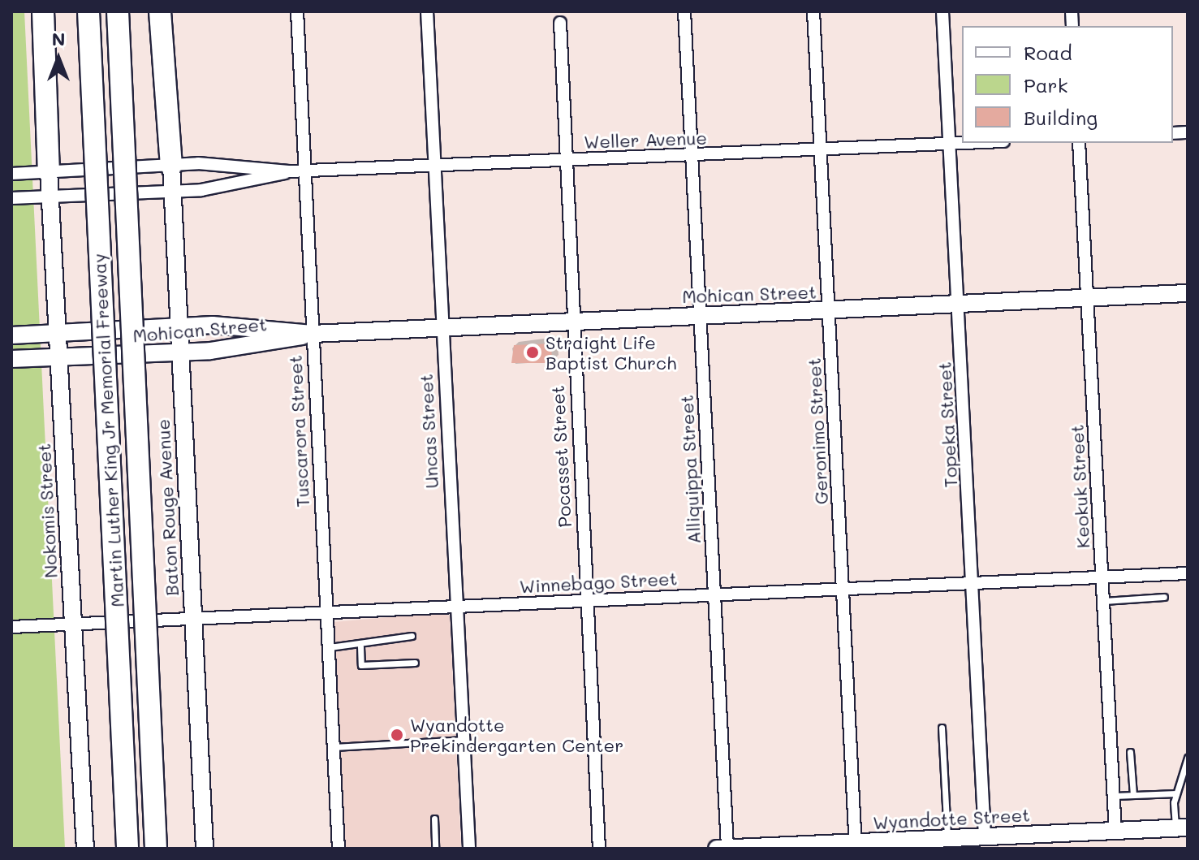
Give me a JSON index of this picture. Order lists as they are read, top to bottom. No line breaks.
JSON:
{"streets":{"highway":["Martin Luther King Jr Memorial Freeway"],"street":["Weller Avenue","Mohican Street","Topeka Street","Tuscarora Street","Uncas Street","Geronimo Street","Pocasset Street","Alliquippa Street","Keokuk Street","Baton Rouge Avenue","Nokomis Street","Winnebago Street","Wyandotte Street"]},"crossings":[["Weller Avenue","Topeka Street"],["Weller Avenue","Tuscarora Street"],["Weller Avenue","Uncas Street"],["Weller Avenue","Geronimo Street"],["Weller Avenue","Pocasset Street"],["Weller Avenue","Alliquippa Street"],["Weller Avenue","Baton Rouge Avenue"],["Weller Avenue","Nokomis Street"],["Mohican Street","Topeka Street"],["Mohican Street","Tuscarora Street"],["Mohican Street","Uncas Street"],["Mohican Street","Geronimo Street"],["Mohican Street","Pocasset Street"],["Mohican Street","Alliquippa Street"],["Mohican Street","Keokuk Street"],["Mohican Street","Baton Rouge Avenue"],["Mohican Street","Nokomis Street"],["Topeka Street","Winnebago Street"],["Topeka Street","Wyandotte Street"],["Tuscarora Street","Winnebago Street"],["Uncas Street","Winnebago Street"],["Geronimo Street","Winnebago Street"],["Geronimo Street","Wyandotte Street"],["Pocasset Street","Winnebago Street"],["Alliquippa Street","Winnebago Street"],["Alliquippa Street","Wyandotte Street"],["Keokuk Street","Winnebago Street"],["Keokuk Street","Wyandotte Street"],["Baton Rouge Avenue","Winnebago Street"],["Nokomis Street","Winnebago Street"]],"places":["Straight Life Baptist Church","Wyandotte Prekindergarten Center"],"legend":["Road","Park","Building"],"north":"top"}
